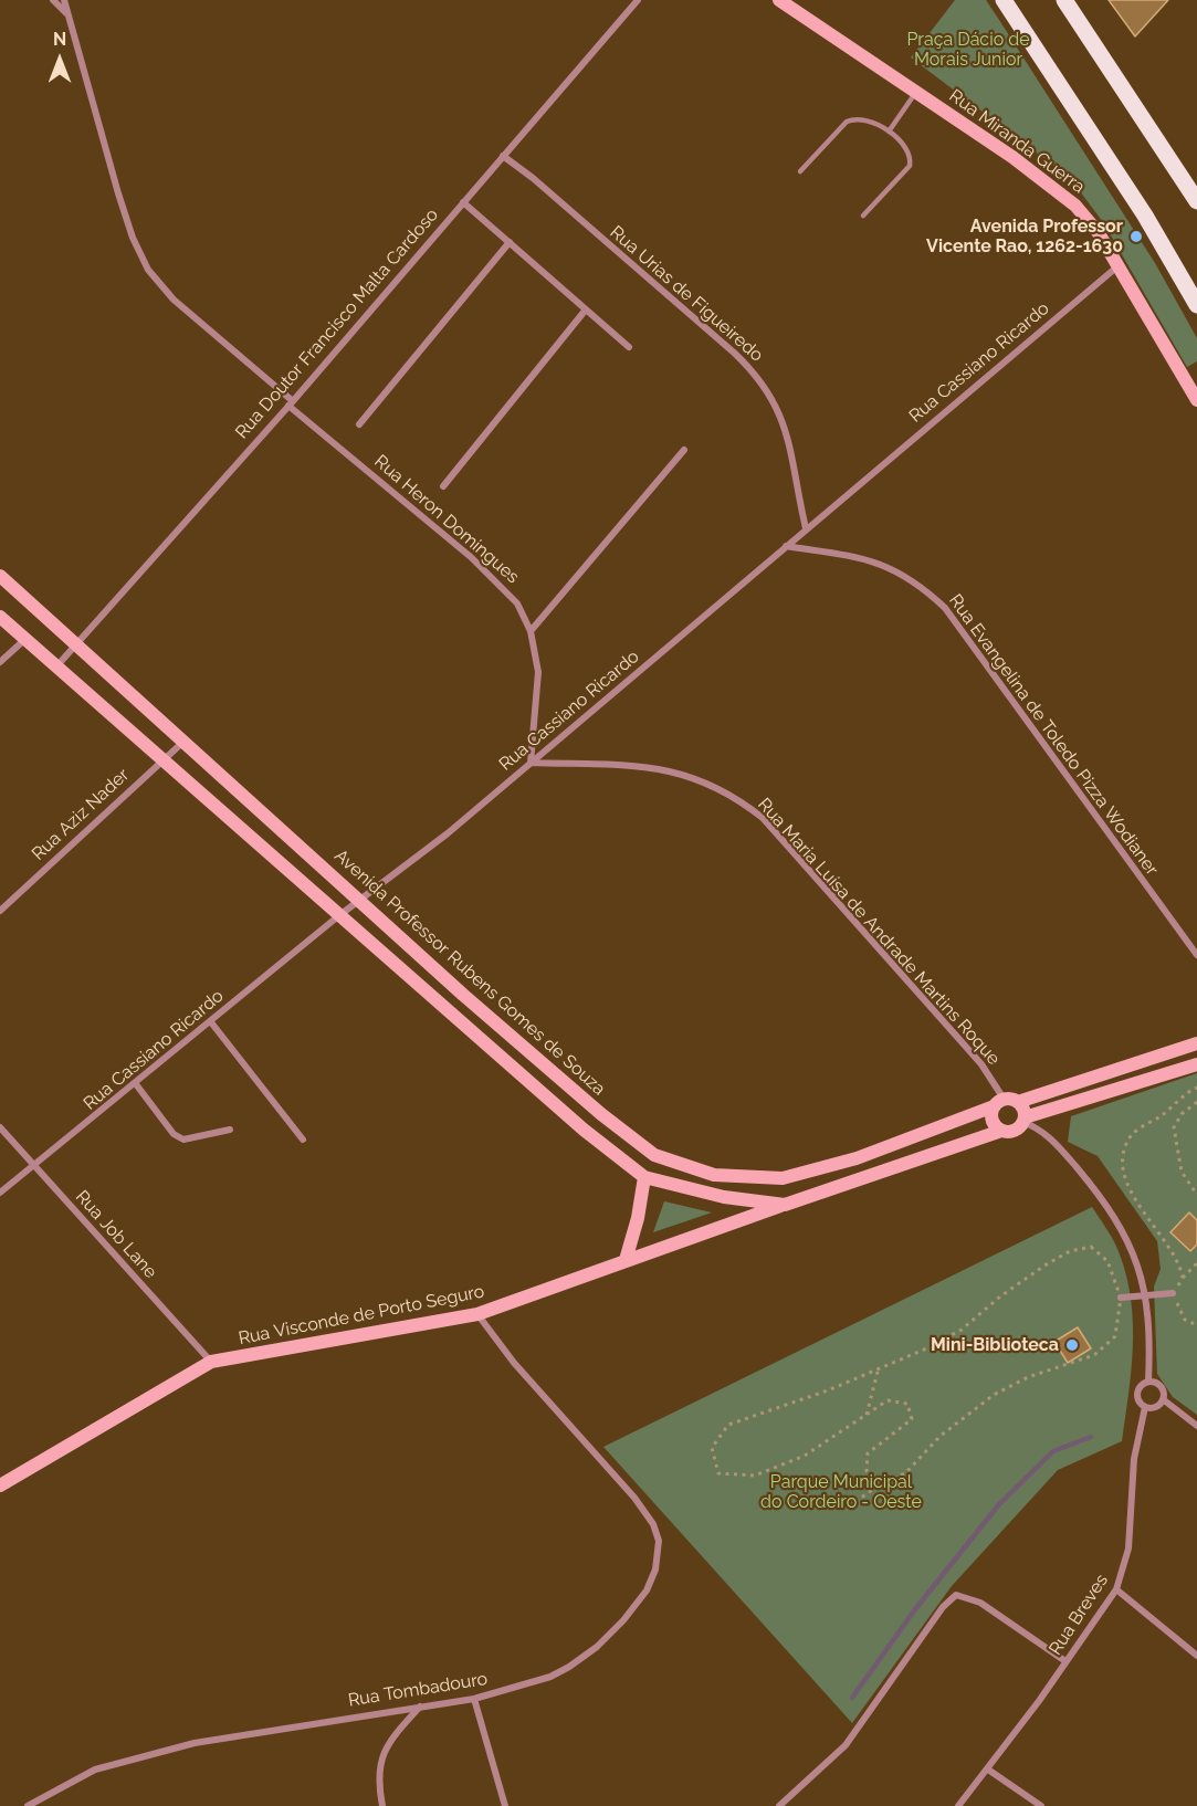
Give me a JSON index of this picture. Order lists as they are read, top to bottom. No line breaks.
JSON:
{"streets":{"street":["Rua Miranda Guerra","Rua Urias de Figueiredo","Rua Doutor Francisco Malta Cardoso","Rua Cassiano Ricardo","Rua Heron Domingues","Rua Evangelina de Toledo Pizza Wodianer","Rua Aziz Nader","Rua Maria Luísa de Andrade Martins Roque","Avenida Professor Rubens Gomes de Souza","Rua Job Lane","Rua Visconde de Porto Seguro","Rua Breves","Rua Tombadouro"]},"crossings":[["Rua Miranda Guerra","Rua Cassiano Ricardo"],["Rua Urias de Figueiredo","Rua Doutor Francisco Malta Cardoso"],["Rua Urias de Figueiredo","Rua Cassiano Ricardo"],["Rua Doutor Francisco Malta Cardoso","Rua Heron Domingues"],["Rua Doutor Francisco Malta Cardoso","Avenida Professor Rubens Gomes de Souza"],["Rua Cassiano Ricardo","Rua Heron Domingues"],["Rua Cassiano Ricardo","Rua Evangelina de Toledo Pizza Wodianer"],["Rua Cassiano Ricardo","Rua Maria Luísa de Andrade Martins Roque"],["Rua Cassiano Ricardo","Avenida Professor Rubens Gomes de Souza"],["Rua Cassiano Ricardo","Rua Job Lane"],["Rua Heron Domingues","Rua Maria Luísa de Andrade Martins Roque"],["Rua Aziz Nader","Avenida Professor Rubens Gomes de Souza"],["Rua Maria Luísa de Andrade Martins Roque","Avenida Professor Rubens Gomes de Souza"],["Rua Job Lane","Rua Visconde de Porto Seguro"],["Rua Visconde de Porto Seguro","Rua Tombadouro"]],"parks":["Praça Dácio de Morais Junior","Parque Municipal do Cordeiro - Oeste"],"places":["Avenida Professor Vicente Rao, 1262-1630","Mini-Biblioteca"],"north":"top"}
